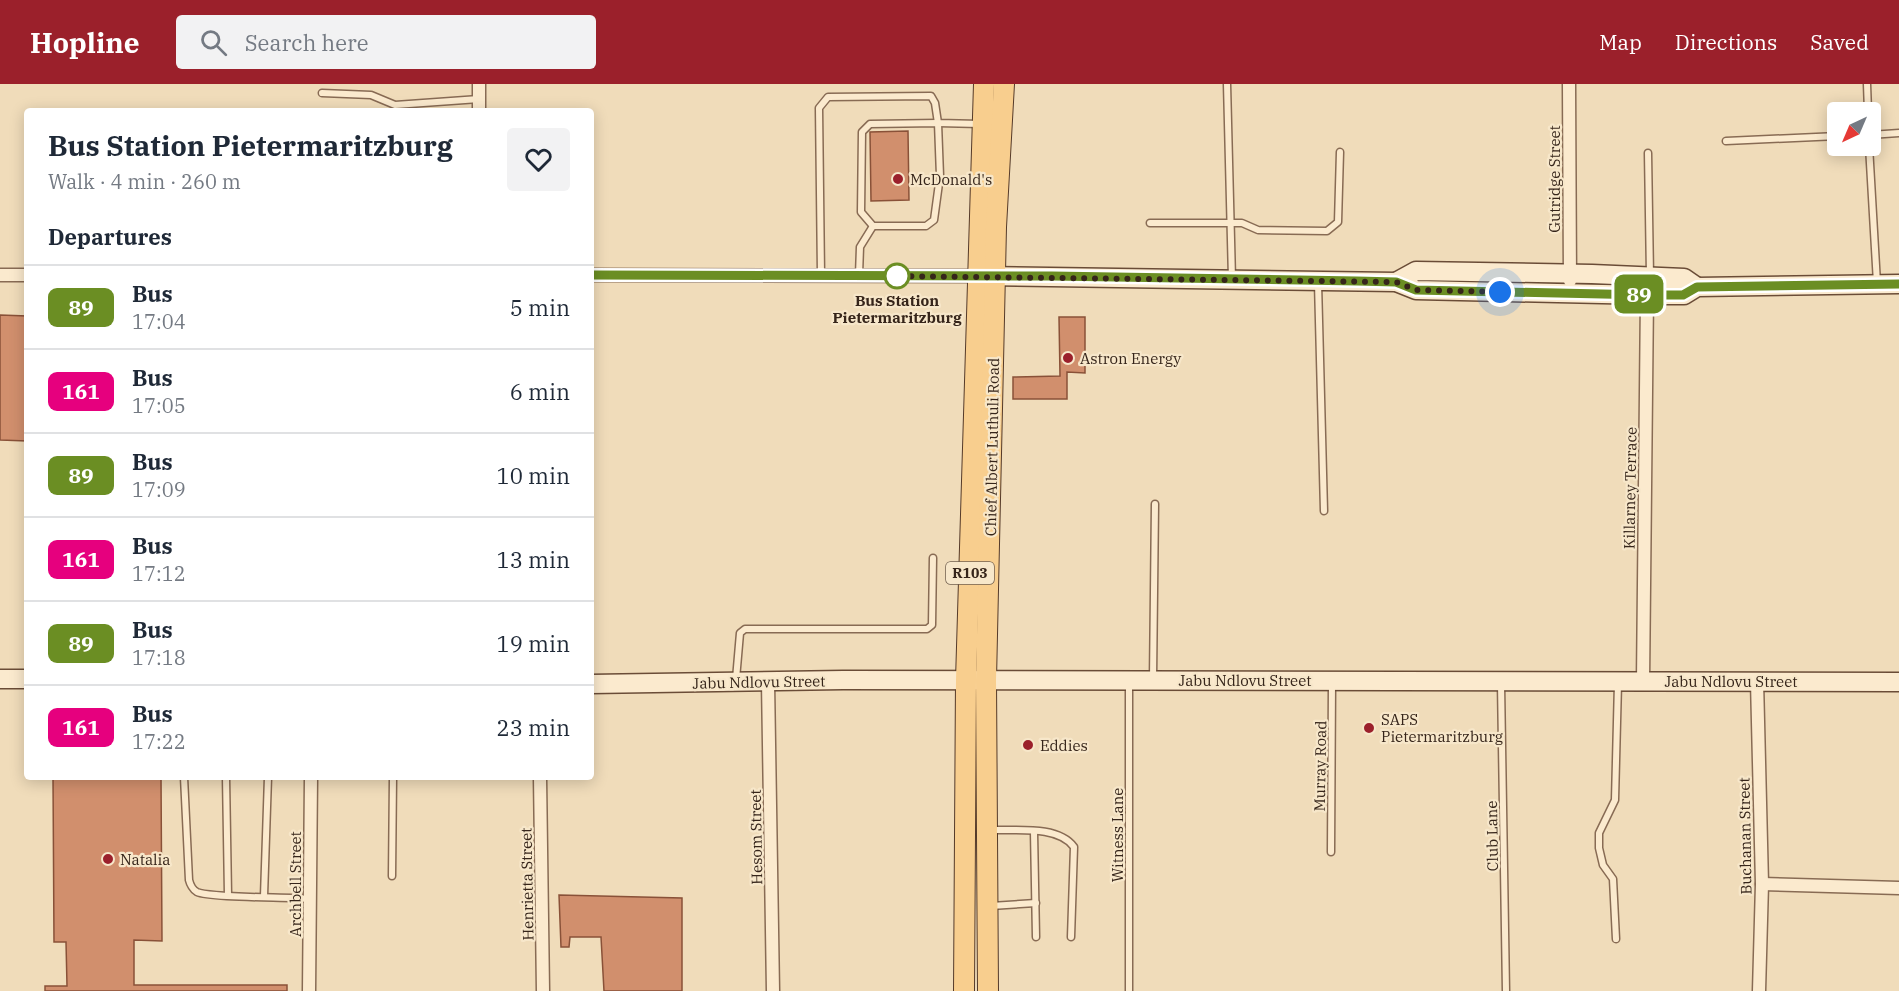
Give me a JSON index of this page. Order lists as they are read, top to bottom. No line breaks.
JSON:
{"streets":{"main road":["Chief Albert Luthuli Road","R103"],"street":["Gutridge Street","Killarney Terrace","Jabu Ndlovu Street","Buchanan Street","Hesom Street","Archbell Street","Henrietta Street"],"lane":["Murray Road","Witness Lane","Club Lane"]},"crossings":[["Chief Albert Luthuli Road","Jabu Ndlovu Street"],["Killarney Terrace","Jabu Ndlovu Street"],["Jabu Ndlovu Street","Murray Road"],["Jabu Ndlovu Street","Witness Lane"],["Jabu Ndlovu Street","Club Lane"],["Jabu Ndlovu Street","Buchanan Street"],["Jabu Ndlovu Street","Hesom Street"]],"places":["McDonald's","Bus Station Pietermaritzburg","Astron Energy","SAPS Pietermaritzburg","Eddies","Natalia"],"lines":["bus line 89"],"north":"bottom left","page":{"header":"Hopline","search":"Search here","nav":["Map","Directions","Saved"],"on_map":"89","heading":[["Bus Station Pietermaritzburg","Walk · 4 min · 260 m"],"Departures"],"list":[{"mark":"89","name":"Bus","note":"17:04","value":"5 min"},{"mark":"161","name":"Bus","note":"17:05","value":"6 min"},{"mark":"89","name":"Bus","note":"17:09","value":"10 min"},{"mark":"161","name":"Bus","note":"17:12","value":"13 min"},{"mark":"89","name":"Bus","note":"17:18","value":"19 min"},{"mark":"161","name":"Bus","note":"17:22","value":"23 min"}]}}
